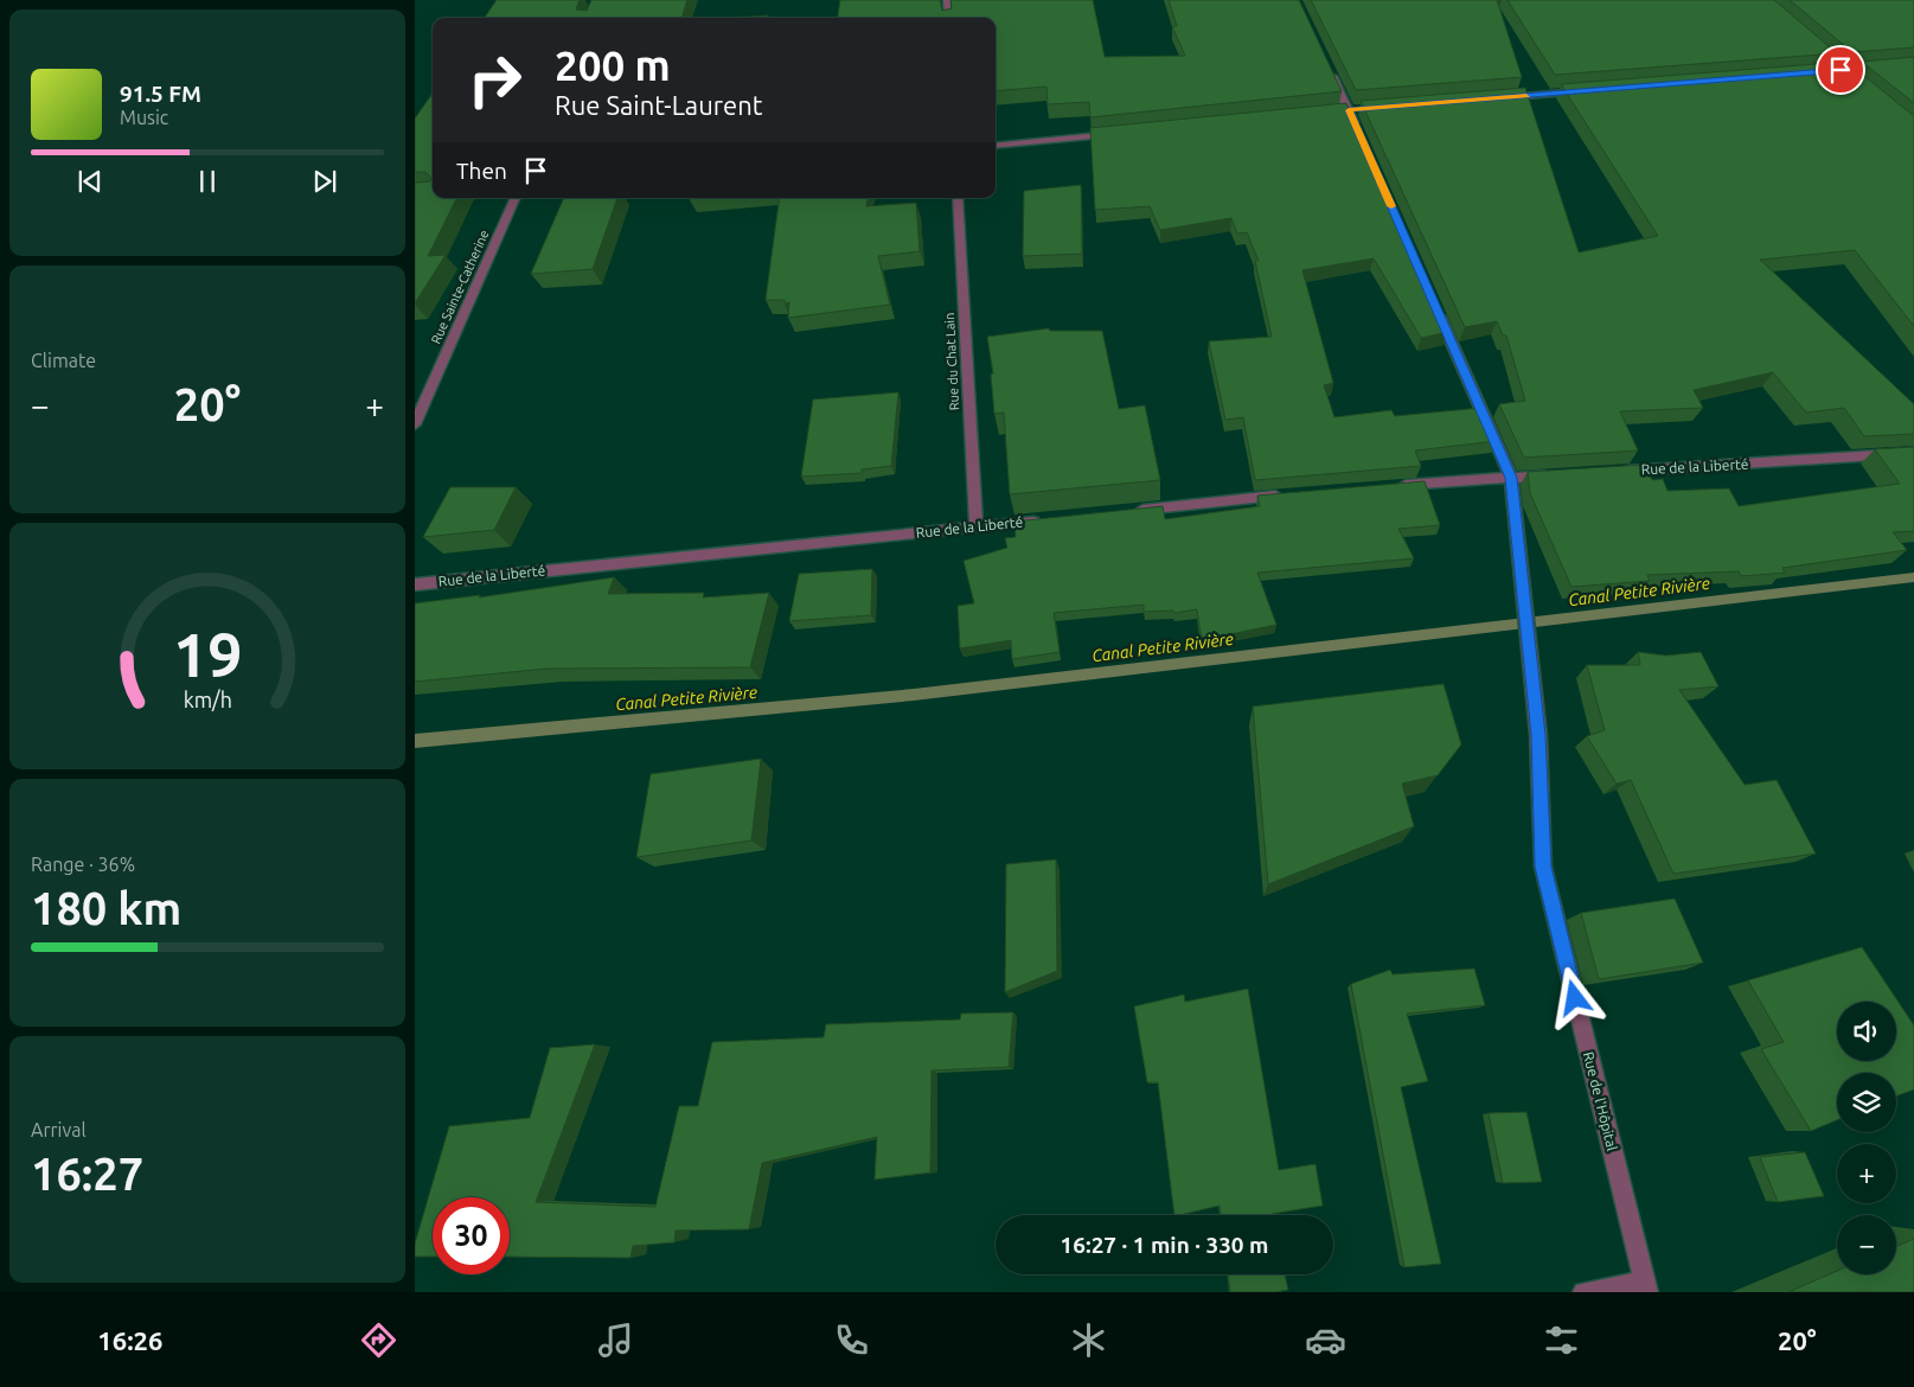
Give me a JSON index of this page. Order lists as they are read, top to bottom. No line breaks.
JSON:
{"streets":{"street":["Rue Sainte-Catherine","Rue du Chat Lain","Rue de la Liberté","Rue de l'Hôpital"]},"crossings":[["Rue du Chat Lain","Rue de la Liberté"]],"water":["Canal Petite Rivière"],"page":{"turn":["200 m","Rue Saint-Laurent"],"song":["91.5 FM","Music"],"then":"Then","tile":["Climate",["Range · 36%","180 km"],["Arrival","16:27"]],"heat":["−","20°","+"],"map_buttons":["+","−"],"limit":"30","trip":"16:27 · 1 min · 330 m","tabs":["16:26","20°"],"gauge":["19","km/h"]}}
